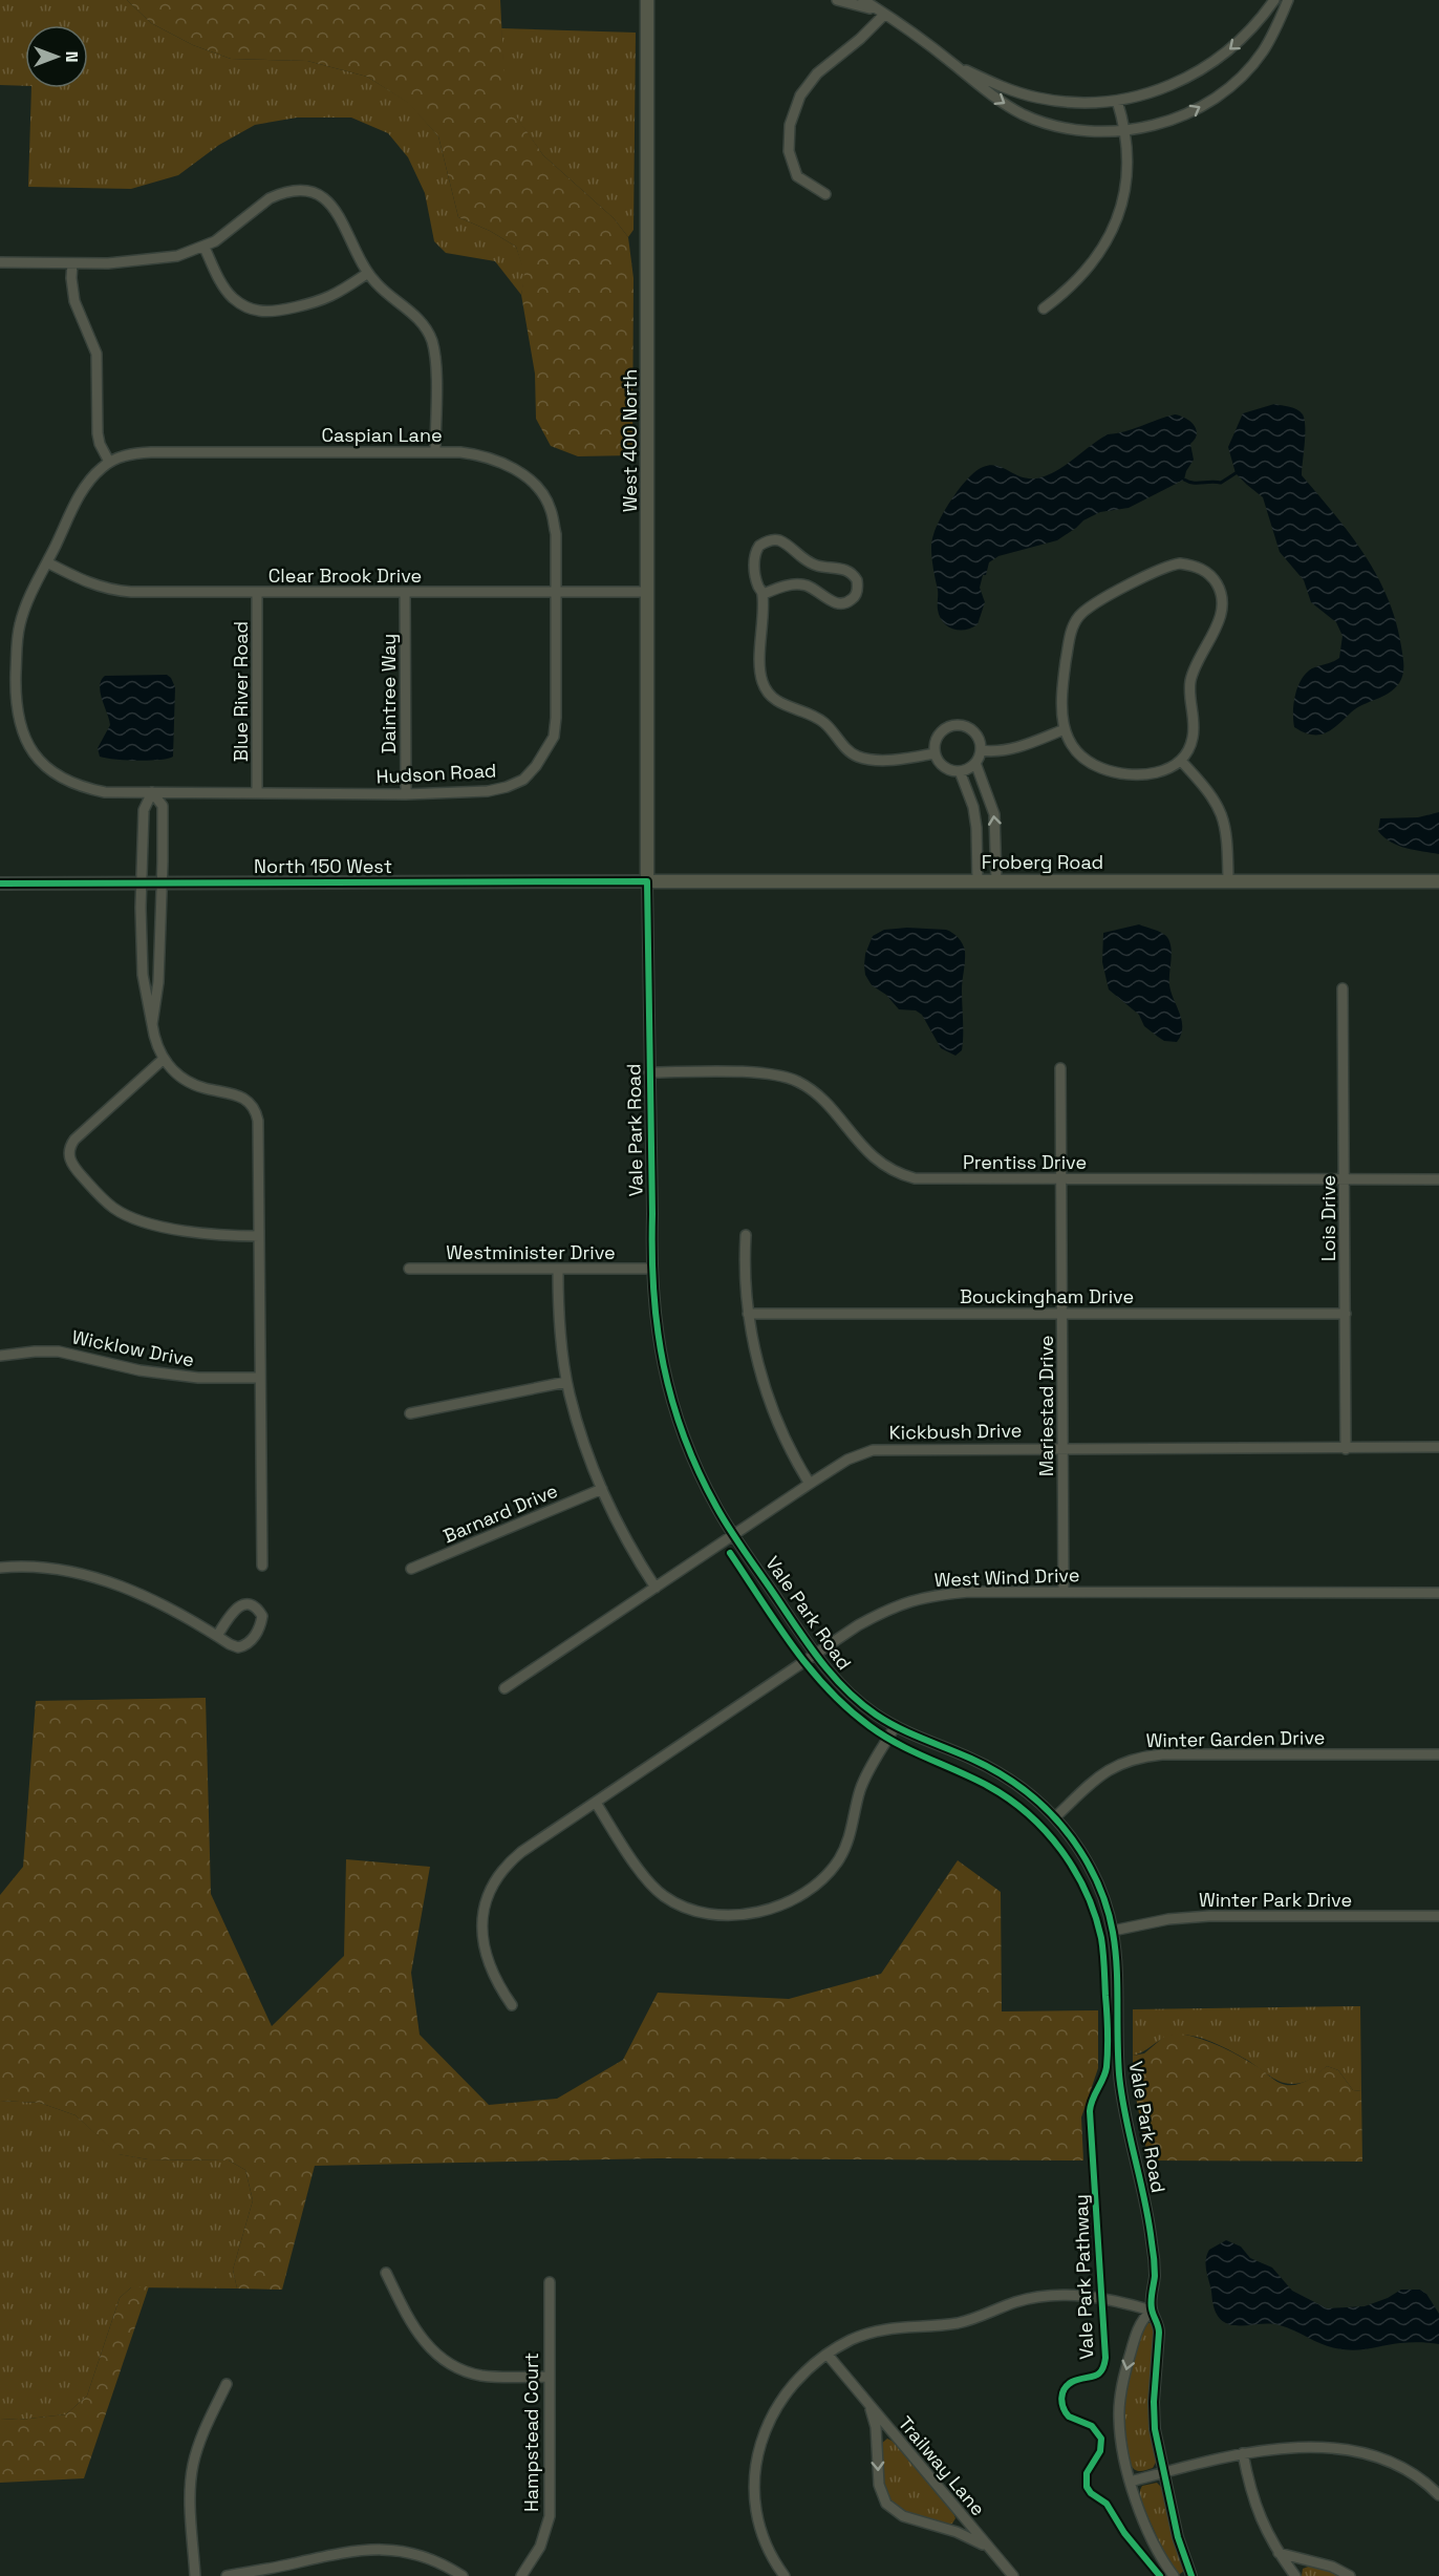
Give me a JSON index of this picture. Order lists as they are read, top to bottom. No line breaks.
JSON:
{"streets":{"main road":["West 400 North","Froberg Road"],"street":["Caspian Lane","Clear Brook Drive","Blue River Road","Daintree Way","Hudson Road","North 150 West","Vale Park Road","Prentiss Drive","Lois Drive","Westminister Drive","Bouckingham Drive","Wicklow Drive","Mariestad Drive","Kickbush Drive","Barnard Drive","West Wind Drive","Winter Garden Drive","Winter Park Drive","Hampstead Court","Trailway Lane"],"cycle path":["Vale Park Pathway"]},"crossings":[["Caspian Lane","Clear Brook Drive"],["Caspian Lane","Hudson Road"],["West 400 North","Clear Brook Drive"],["West 400 North","Froberg Road"],["West 400 North","North 150 West"],["West 400 North","Vale Park Road"],["Clear Brook Drive","Blue River Road"],["Clear Brook Drive","Daintree Way"],["Clear Brook Drive","Hudson Road"],["Blue River Road","Hudson Road"],["Daintree Way","Hudson Road"],["Froberg Road","North 150 West"],["Froberg Road","Vale Park Road"],["North 150 West","Vale Park Road"],["Vale Park Road","Prentiss Drive"],["Vale Park Road","Westminister Drive"],["Vale Park Road","Kickbush Drive"],["Vale Park Road","West Wind Drive"],["Vale Park Road","Winter Garden Drive"],["Vale Park Road","Winter Park Drive"],["Prentiss Drive","Lois Drive"],["Prentiss Drive","Mariestad Drive"],["Lois Drive","Bouckingham Drive"],["Lois Drive","Kickbush Drive"],["Bouckingham Drive","Mariestad Drive"],["Mariestad Drive","Kickbush Drive"],["Mariestad Drive","West Wind Drive"]],"north":"right"}
